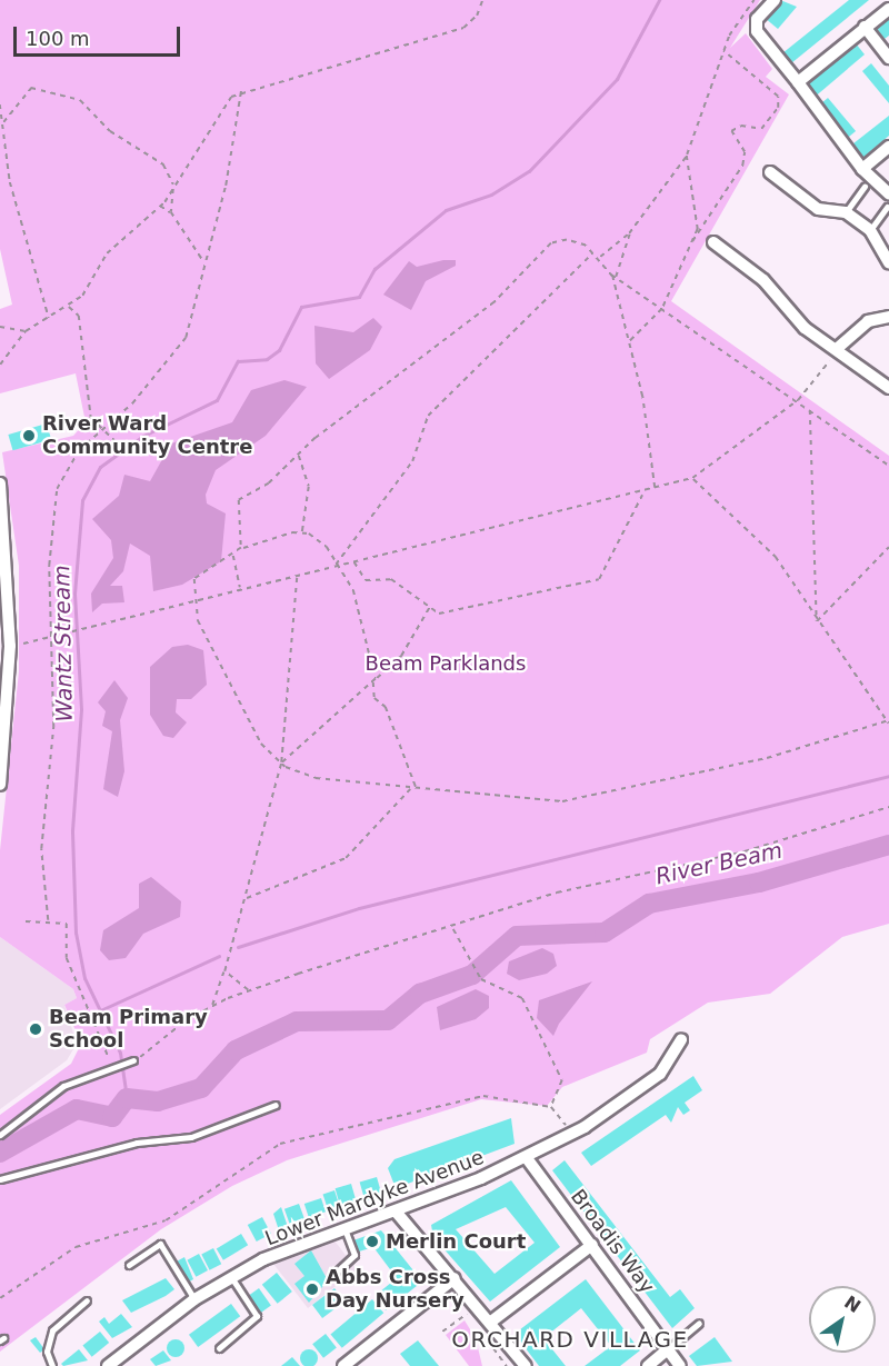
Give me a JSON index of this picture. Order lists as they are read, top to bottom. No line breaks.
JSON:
{"streets":{"street":["Lower Mardyke Avenue","Broadis Way"]},"crossings":[["Lower Mardyke Avenue","Broadis Way"]],"districts":["ORCHARD VILLAGE"],"water":["Wantz Stream","River Beam"],"parks":["Beam Parklands"],"places":["River Ward Community Centre","Beam Primary School","Merlin Court","Abbs Cross Day Nursery"],"scale_bar":"100 m","north":"top right"}
